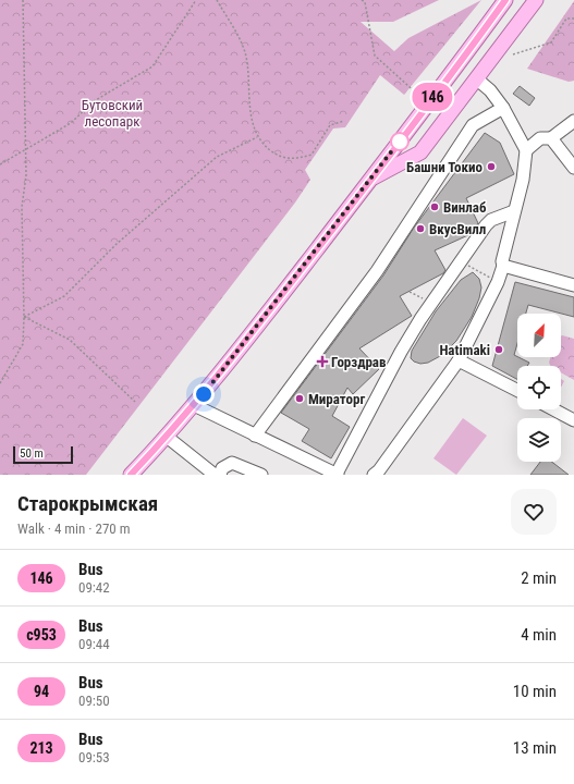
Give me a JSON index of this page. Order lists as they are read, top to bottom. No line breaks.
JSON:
{"parks":["Бутовский лесопарк"],"places":{"other":["Башни Токио","Винлаб","ВкусВилл","Hatimaki","Мираторг"],"health":["Горздрав"]},"lines":["bus line 146"],"scale_bar":"50 m","north":"top right","page":{"on_map":"146","scale":"50 m","heading":["Старокрымская","Walk · 4 min · 270 m"],"list":[{"mark":"146","name":"Bus","note":"09:42","value":"2 min"},{"mark":"с953","name":"Bus","note":"09:44","value":"4 min"},{"mark":"94","name":"Bus","note":"09:50","value":"10 min"},{"mark":"213","name":"Bus","note":"09:53","value":"13 min"}]}}
